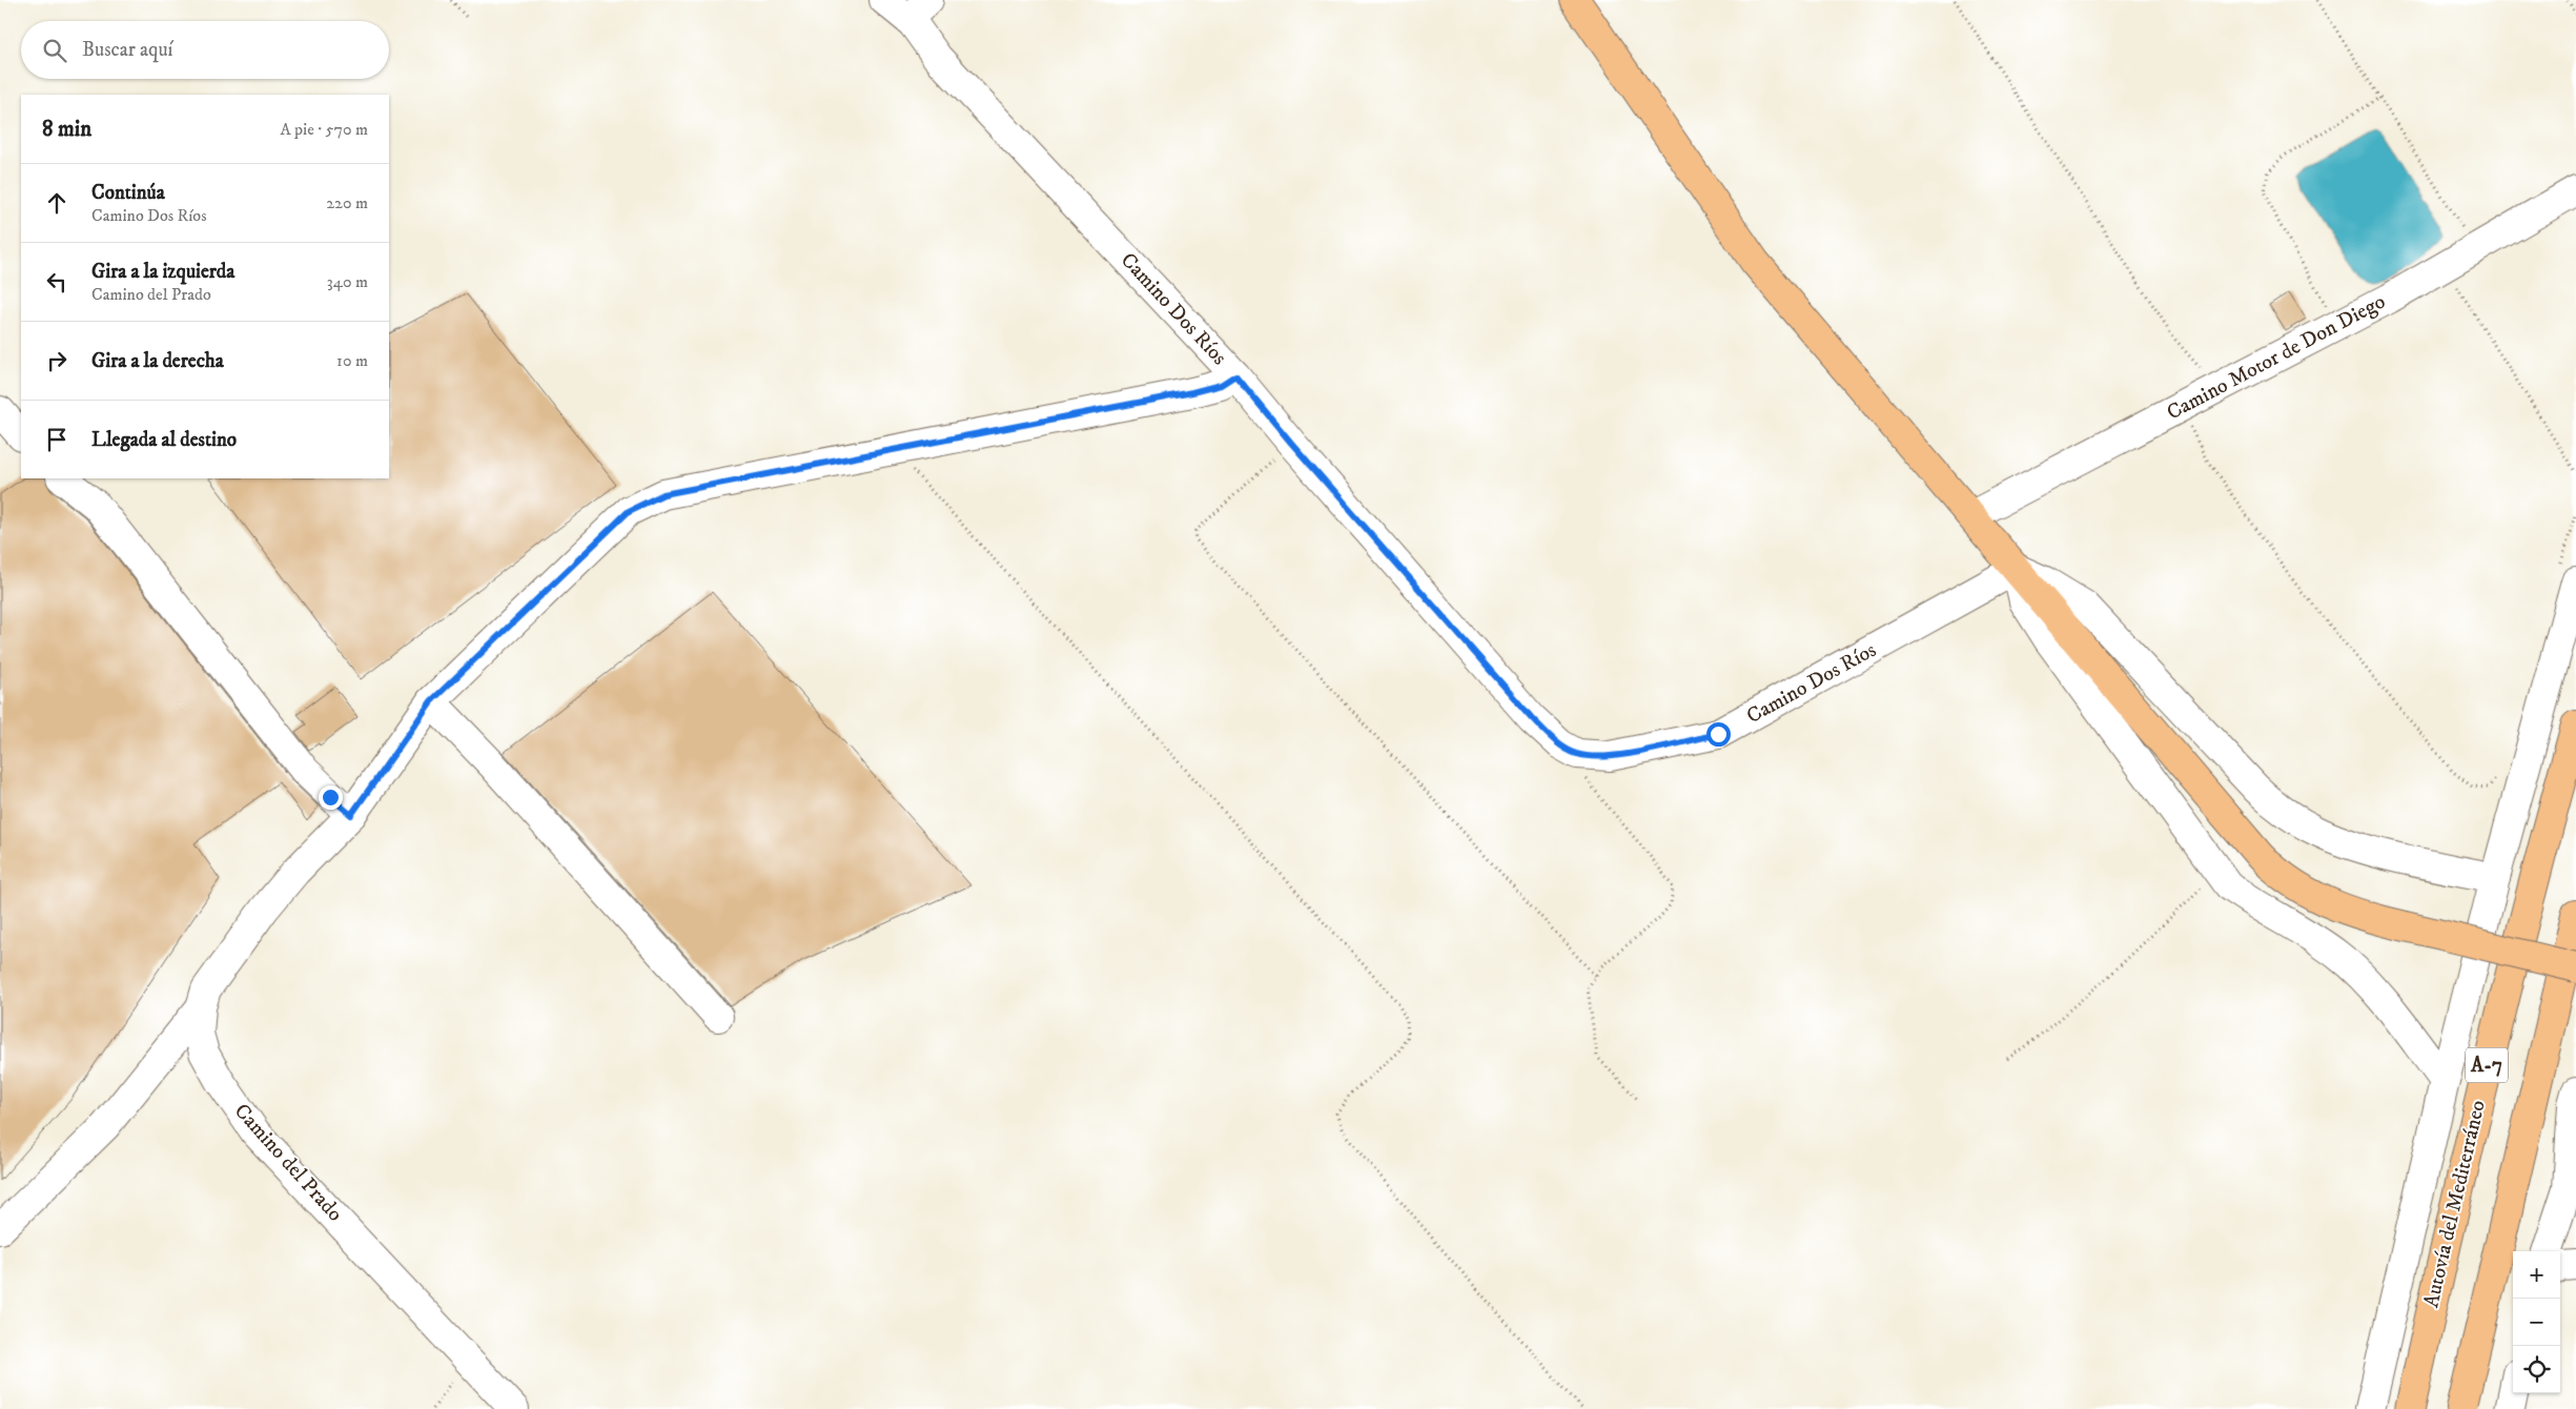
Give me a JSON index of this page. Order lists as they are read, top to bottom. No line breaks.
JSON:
{"streets":{"main road":["A-7","Autovía del Mediterráneo"],"street":["Camino Dos Ríos","Camino Motor de Don Diego","Camino del Prado"]},"crossings":[["Camino Dos Ríos","Camino del Prado"]],"page":{"search":"Buscar aquí","heading":["8 min","A pie · 570 m"],"list":[["Continúa","Camino Dos Ríos","220 m"],["Gira a la izquierda","Camino del Prado","340 m"],["Gira a la derecha","10 m"],"Llegada al destino"],"map_buttons":["+","−"]}}
